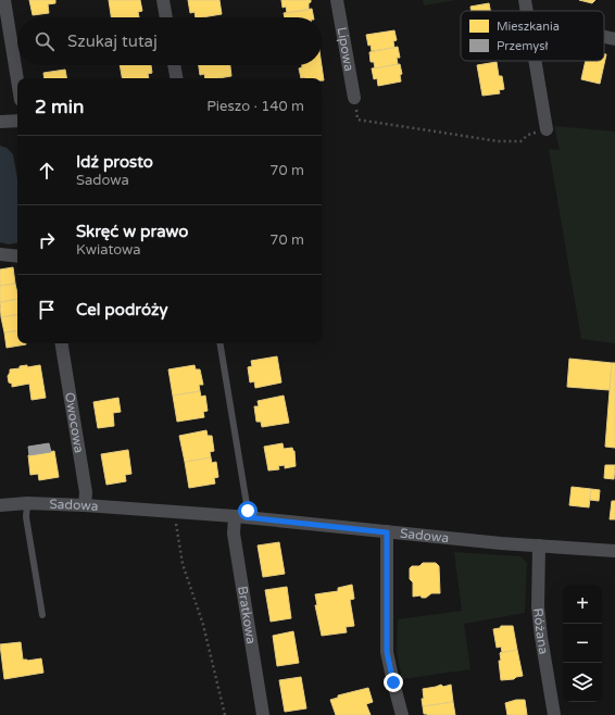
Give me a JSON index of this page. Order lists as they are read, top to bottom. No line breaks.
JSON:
{"streets":{"street":["Lipowa","Owocowa","Sadowa","Bratkowa","Różana"]},"crossings":[["Owocowa","Sadowa"],["Sadowa","Bratkowa"],["Sadowa","Różana"]],"legend":["Mieszkania","Przemysł"],"page":{"search":"Szukaj tutaj","heading":["2 min","Pieszo · 140 m"],"list":[["Idź prosto","Sadowa","70 m"],["Skręć w prawo","Kwiatowa","70 m"],"Cel podróży"],"map_buttons":["+","−"]}}
